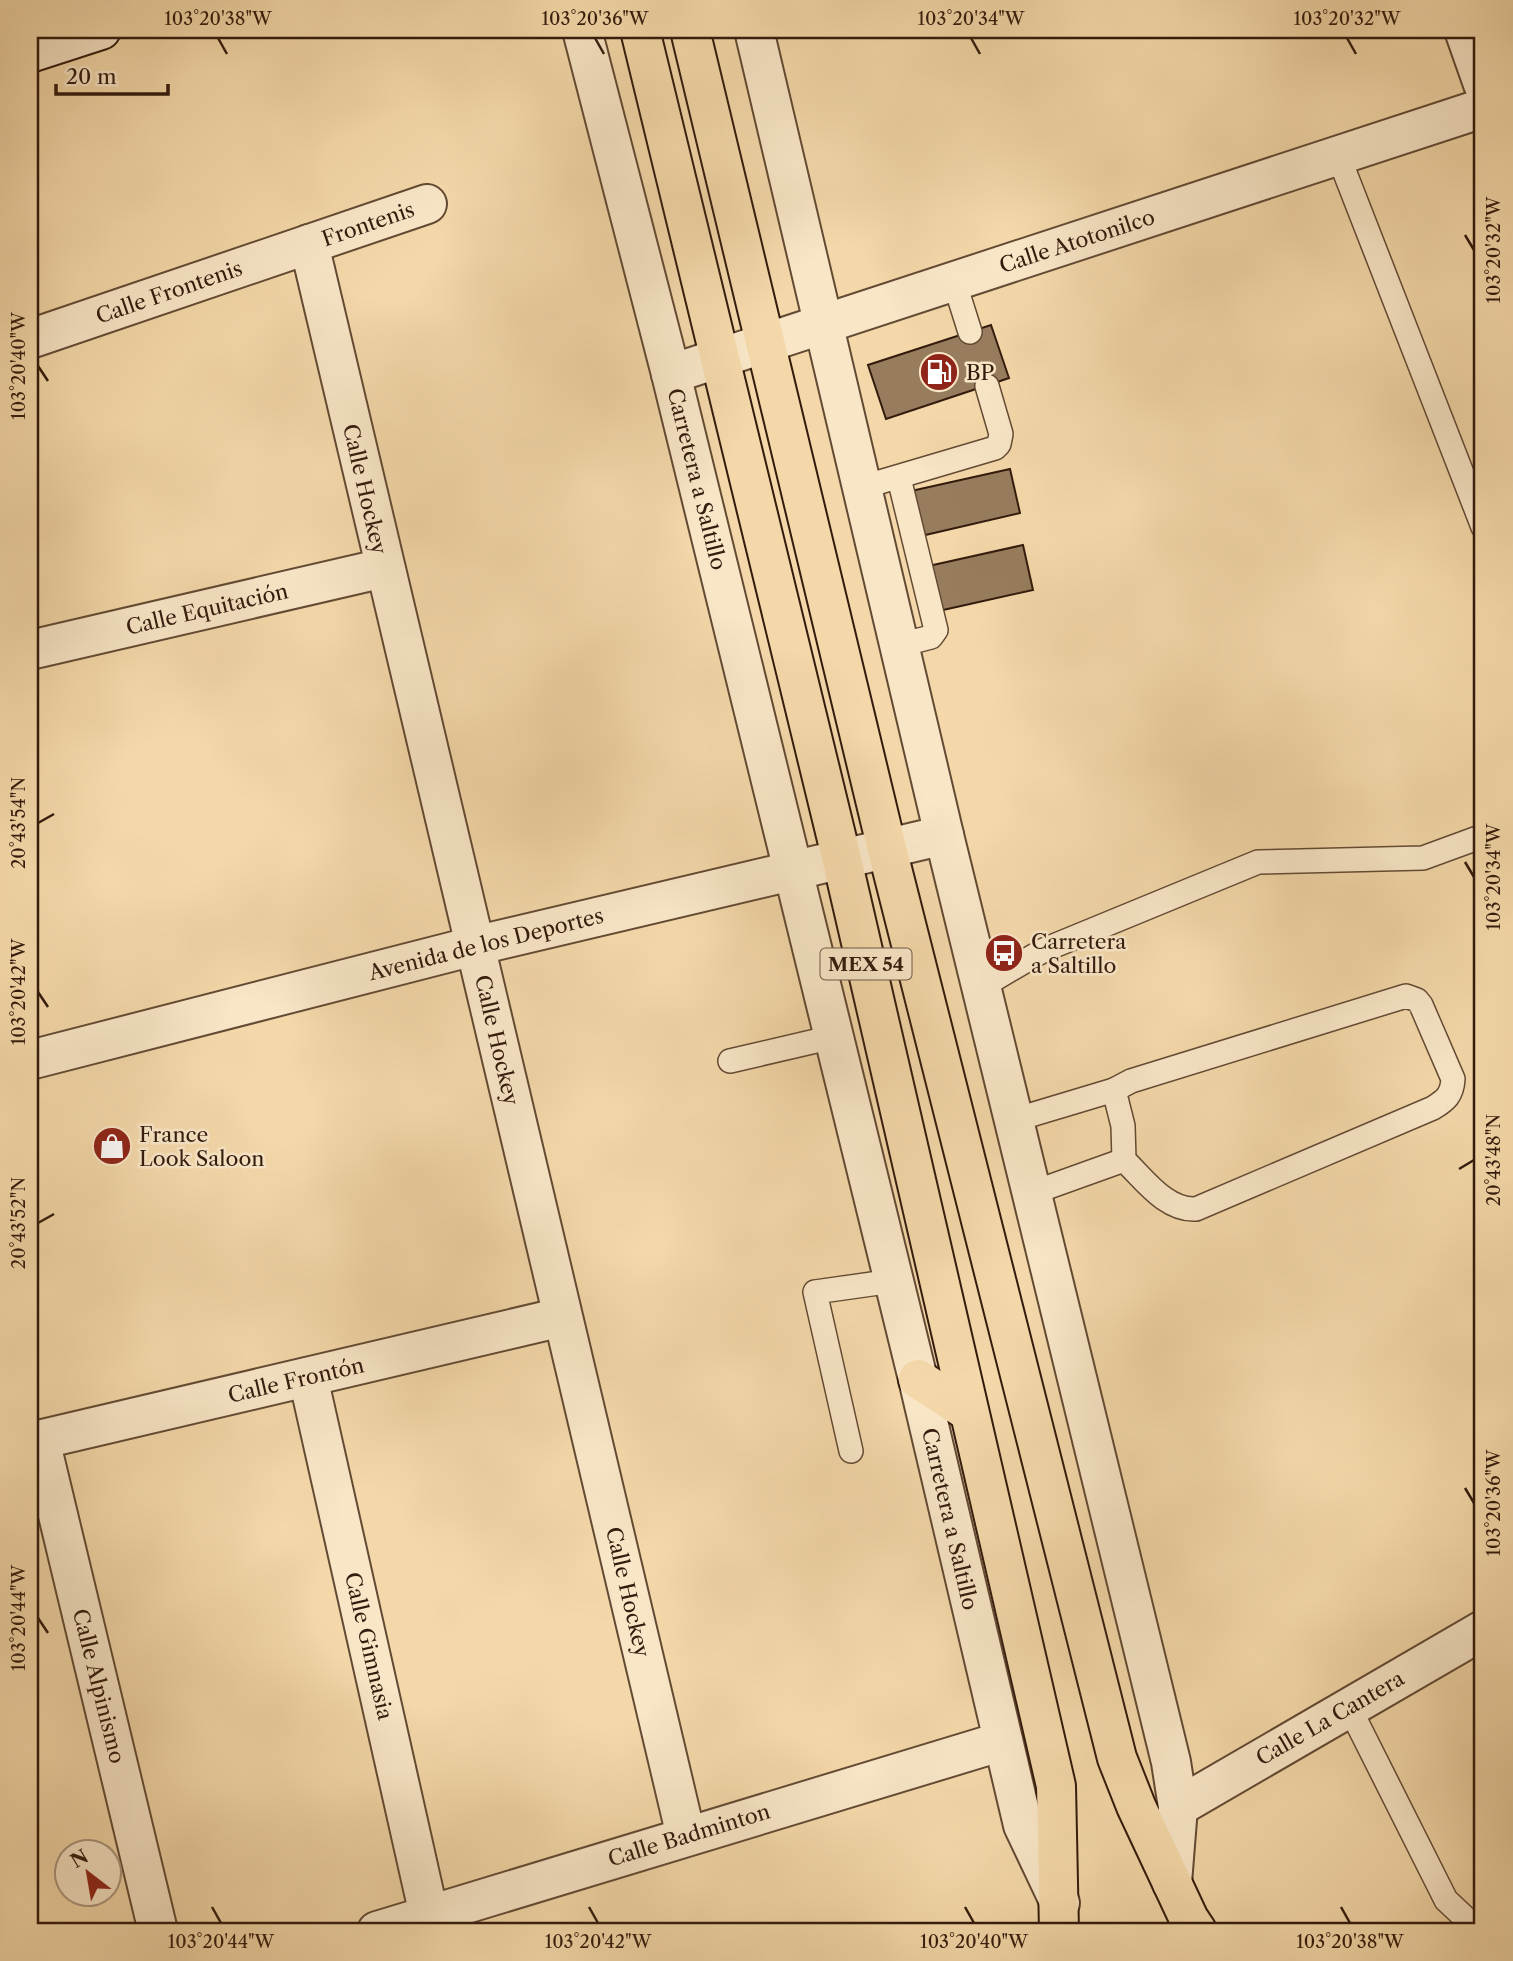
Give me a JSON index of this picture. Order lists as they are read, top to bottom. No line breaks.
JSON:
{"streets":{"main road":["Carretera a Saltillo","MEX 54"],"street":["Frontenis","Calle Atotonilco","Calle Frontenis","Calle Hockey","Calle Equitación","Avenida de los Deportes","Calle Frontón","Calle Gimnasia","Calle Alpinismo","Calle La Cantera","Calle Badminton"]},"crossings":[["Frontenis","Calle Frontenis"],["Frontenis","Calle Hockey"],["Calle Atotonilco","Carretera a Saltillo"],["Calle Atotonilco","MEX 54"],["Calle Frontenis","Calle Hockey"],["Carretera a Saltillo","Avenida de los Deportes"],["Carretera a Saltillo","Calle Badminton"],["Calle Hockey","Calle Equitación"],["Calle Hockey","Avenida de los Deportes"],["Calle Hockey","Calle Frontón"],["Calle Hockey","Calle Badminton"],["Avenida de los Deportes","MEX 54"],["Calle Frontón","Calle Gimnasia"],["Calle Frontón","Calle Alpinismo"],["Calle Gimnasia","Calle Badminton"]],"places":{"fuel station":["BP"],"bus stop":["Carretera a Saltillo"],"shop":["France Look Saloon"]},"scale_bar":"20 m","north":"top left","coordinates":["103°20'38\"W","103°20'36\"W","103°20'34\"W","103°20'32\"W","103°20'40\"W","20°43'54\"N","103°20'42\"W","20°43'48\"N","20°43'52\"N","103°20'44\"W"]}
